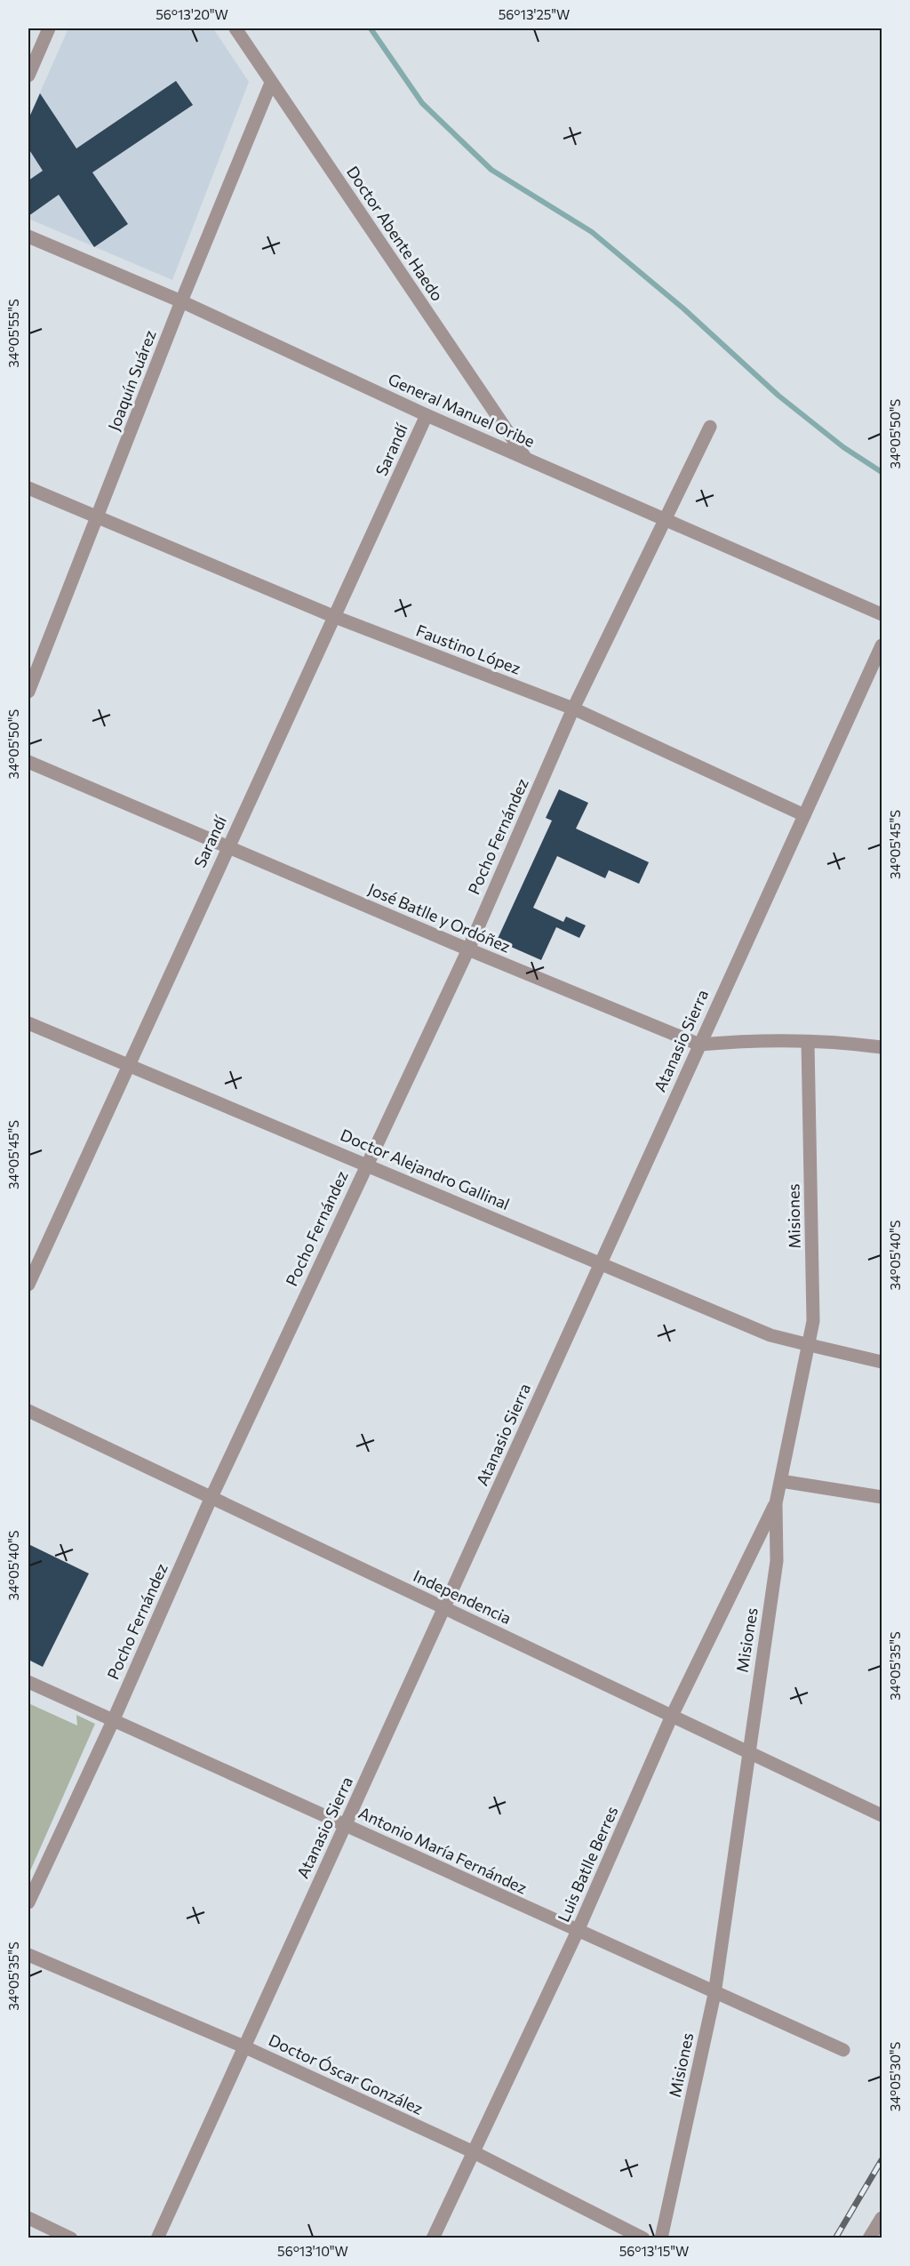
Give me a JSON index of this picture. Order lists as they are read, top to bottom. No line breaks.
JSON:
{"streets":{"street":["Doctor Abente Haedo","Joaquín Suárez","General Manuel Oribe","Sarandí","Faustino López","Pocho Fernández","José Batlle y Ordóñez","Atanasio Sierra","Doctor Alejandro Gallinal","Misiones","Independencia","Antonio María Fernández","Luis Batlle Berres","Doctor Óscar González"]},"crossings":[["Doctor Abente Haedo","Joaquín Suárez"],["Doctor Abente Haedo","General Manuel Oribe"],["Joaquín Suárez","General Manuel Oribe"],["Joaquín Suárez","Faustino López"],["General Manuel Oribe","Sarandí"],["General Manuel Oribe","Pocho Fernández"],["Sarandí","Faustino López"],["Sarandí","José Batlle y Ordóñez"],["Sarandí","Doctor Alejandro Gallinal"],["Faustino López","Pocho Fernández"],["Faustino López","Atanasio Sierra"],["Pocho Fernández","José Batlle y Ordóñez"],["Pocho Fernández","Doctor Alejandro Gallinal"],["Pocho Fernández","Independencia"],["Pocho Fernández","Antonio María Fernández"],["José Batlle y Ordóñez","Atanasio Sierra"],["José Batlle y Ordóñez","Misiones"],["Atanasio Sierra","Doctor Alejandro Gallinal"],["Atanasio Sierra","Independencia"],["Atanasio Sierra","Antonio María Fernández"],["Atanasio Sierra","Doctor Óscar González"],["Doctor Alejandro Gallinal","Misiones"],["Misiones","Independencia"],["Misiones","Antonio María Fernández"],["Misiones","Luis Batlle Berres"],["Independencia","Luis Batlle Berres"],["Antonio María Fernández","Luis Batlle Berres"],["Luis Batlle Berres","Doctor Óscar González"]],"coordinates":["56°13'20\"W","56°13'25\"W","34°05'55\"S","34°05'50\"S","34°05'45\"S","34°05'40\"S","34°05'35\"S","34°05'30\"S","56°13'10\"W","56°13'15\"W"]}
